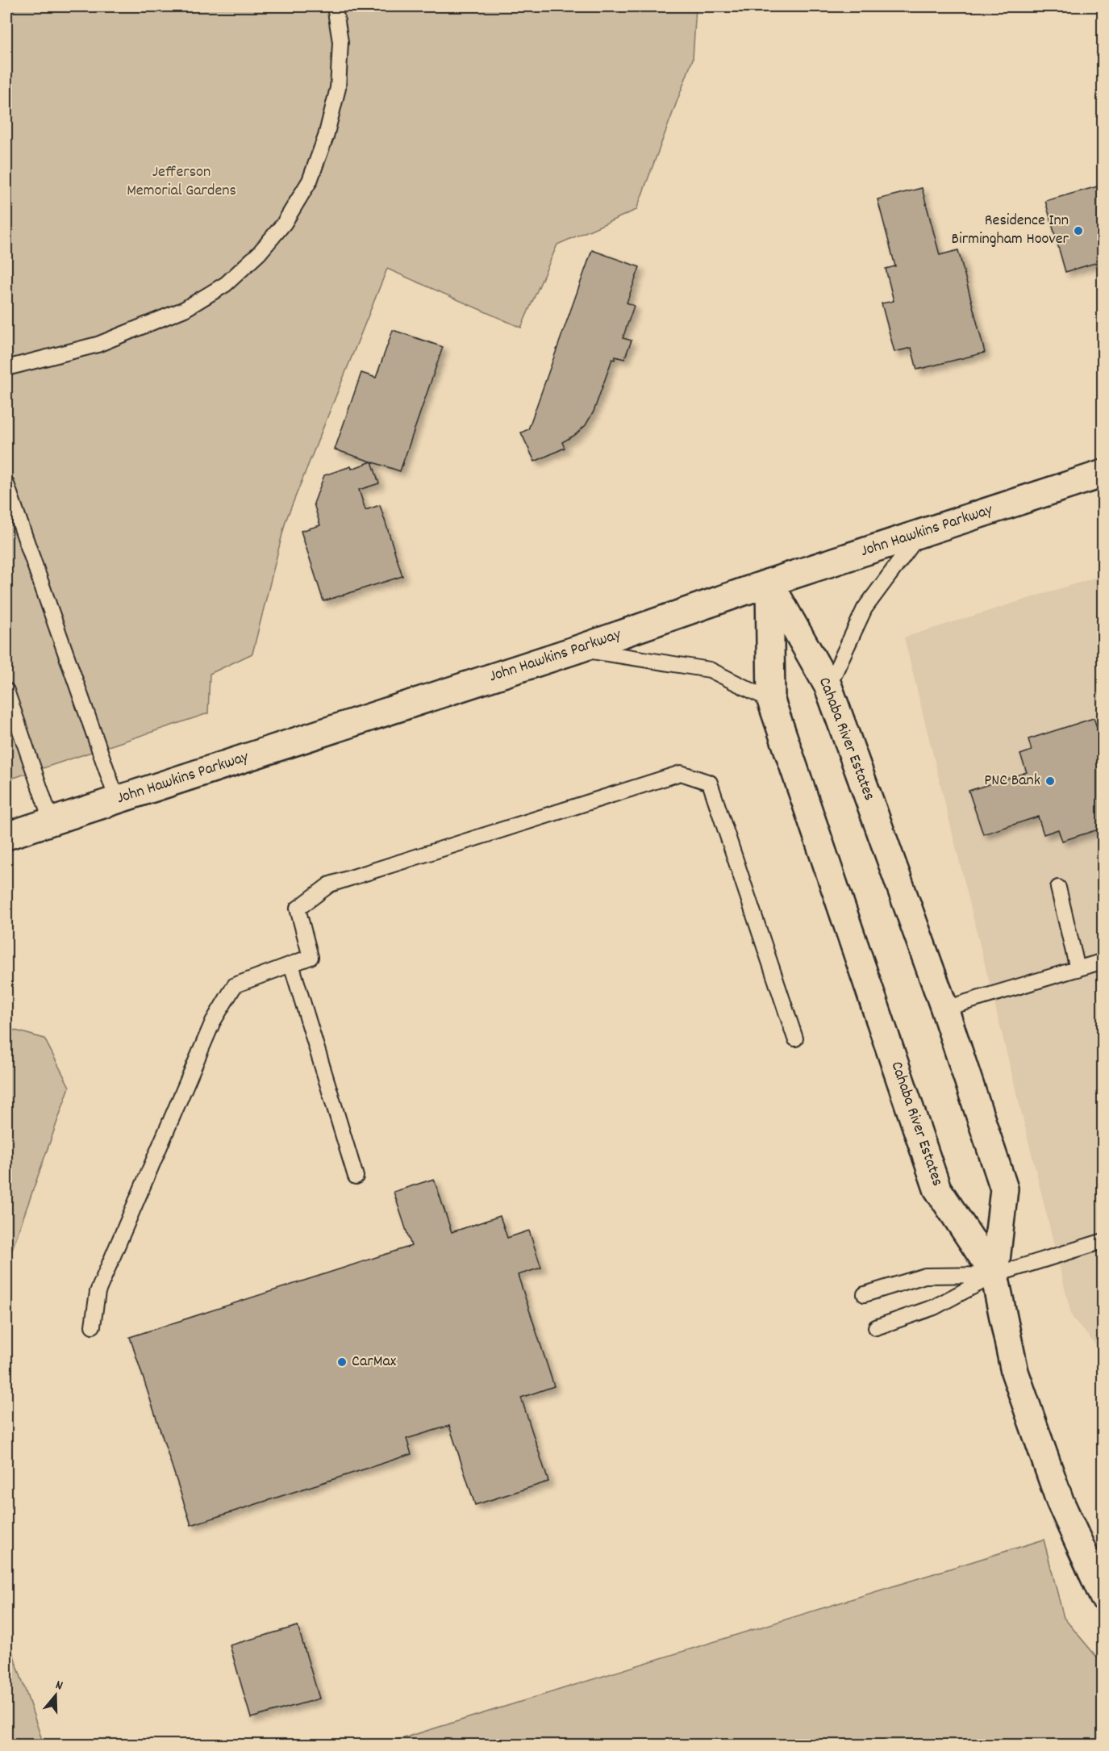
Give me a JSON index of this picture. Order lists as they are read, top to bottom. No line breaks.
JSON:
{"streets":{"street":["John Hawkins Parkway","Cahaba River Estates"]},"crossings":[["John Hawkins Parkway","Cahaba River Estates"]],"parks":["Jefferson Memorial Gardens"],"places":["Residence Inn Birmingham Hoover","PNC Bank","CarMax"],"north":"top"}
